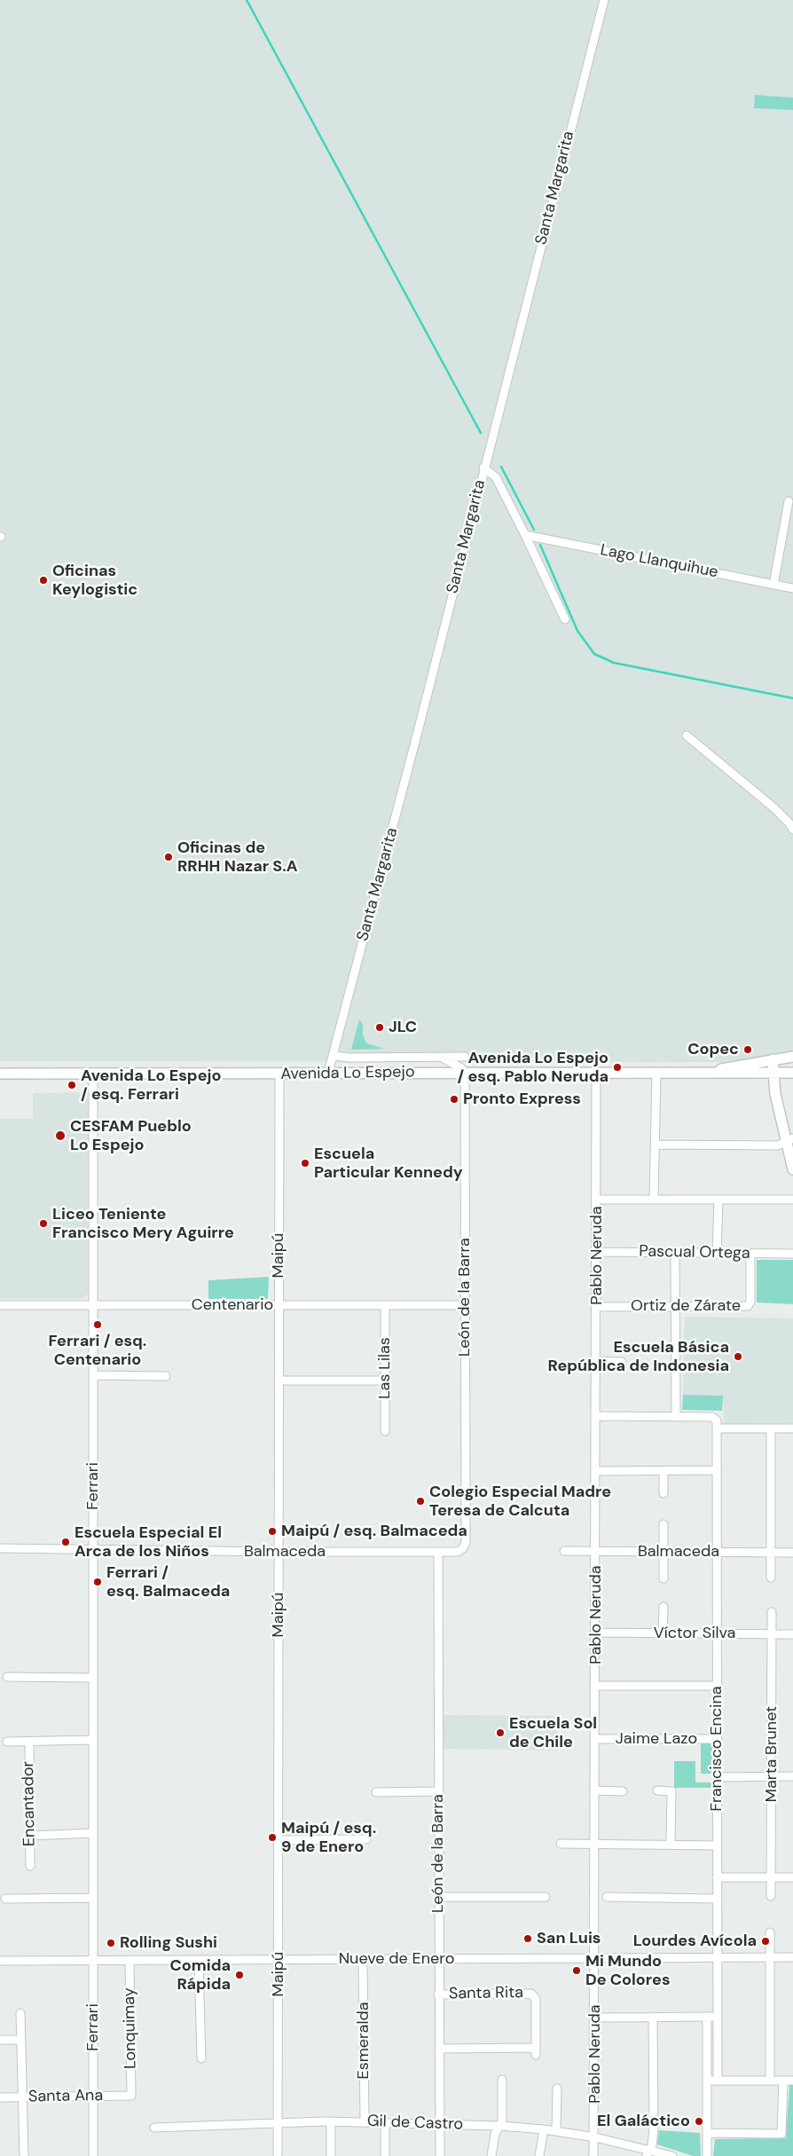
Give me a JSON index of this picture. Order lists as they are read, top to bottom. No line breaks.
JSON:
{"streets":{"main road":["Avenida Lo Espejo"],"street":["Santa Margarita","Lago Llanquihue","Pascual Ortega","Maipú","Pablo Neruda","León de la Barra","Centenario","Ortiz de Zárate","Las Lilas","Ferrari","Balmaceda","Víctor Silva","Jaime Lazo","Francisco Encina","Marta Brunet","Encantador","Nueve de Enero","Santa Rita","Lonquimay","Esmeralda","Santa Ana","Gil de Castro"]},"crossings":[["Santa Margarita","Avenida Lo Espejo"],["Avenida Lo Espejo","Maipú"],["Avenida Lo Espejo","Pablo Neruda"],["Avenida Lo Espejo","León de la Barra"],["Avenida Lo Espejo","Ferrari"],["Pascual Ortega","Pablo Neruda"],["Pascual Ortega","Ortiz de Zárate"],["Maipú","Centenario"],["Maipú","Balmaceda"],["Maipú","Nueve de Enero"],["Maipú","Gil de Castro"],["Pablo Neruda","Ortiz de Zárate"],["Pablo Neruda","Balmaceda"],["Pablo Neruda","Víctor Silva"],["Pablo Neruda","Jaime Lazo"],["Pablo Neruda","Nueve de Enero"],["Pablo Neruda","Gil de Castro"],["León de la Barra","Centenario"],["León de la Barra","Balmaceda"],["León de la Barra","Nueve de Enero"],["León de la Barra","Santa Rita"],["León de la Barra","Gil de Castro"],["Centenario","Las Lilas"],["Centenario","Ferrari"],["Ferrari","Balmaceda"],["Ferrari","Nueve de Enero"],["Ferrari","Santa Ana"],["Balmaceda","Francisco Encina"],["Víctor Silva","Francisco Encina"],["Víctor Silva","Marta Brunet"],["Jaime Lazo","Francisco Encina"],["Francisco Encina","Nueve de Enero"],["Nueve de Enero","Lonquimay"],["Nueve de Enero","Esmeralda"],["Lonquimay","Santa Ana"],["Esmeralda","Gil de Castro"]],"places":["Oficinas Keylogistic","Oficinas de RRHH Nazar S.A","JLC","Copec","Avenida Lo Espejo / esq. Pablo Neruda","Avenida Lo Espejo / esq. Ferrari","Pronto Express","CESFAM Pueblo Lo Espejo","Escuela Particular Kennedy","Liceo Teniente Francisco Mery Aguirre","Ferrari / esq. Centenario","Escuela Básica República de Indonesia","Colegio Especial Madre Teresa de Calcuta","Maipú / esq. Balmaceda","Escuela Especial El Arca de los Niños","Ferrari / esq. Balmaceda","Escuela Sol de Chile","Maipú / esq. 9 de Enero","San Luis","Lourdes Avícola","Rolling Sushi","Mi Mundo De Colores","Comida Rápida","El Galáctico"]}
